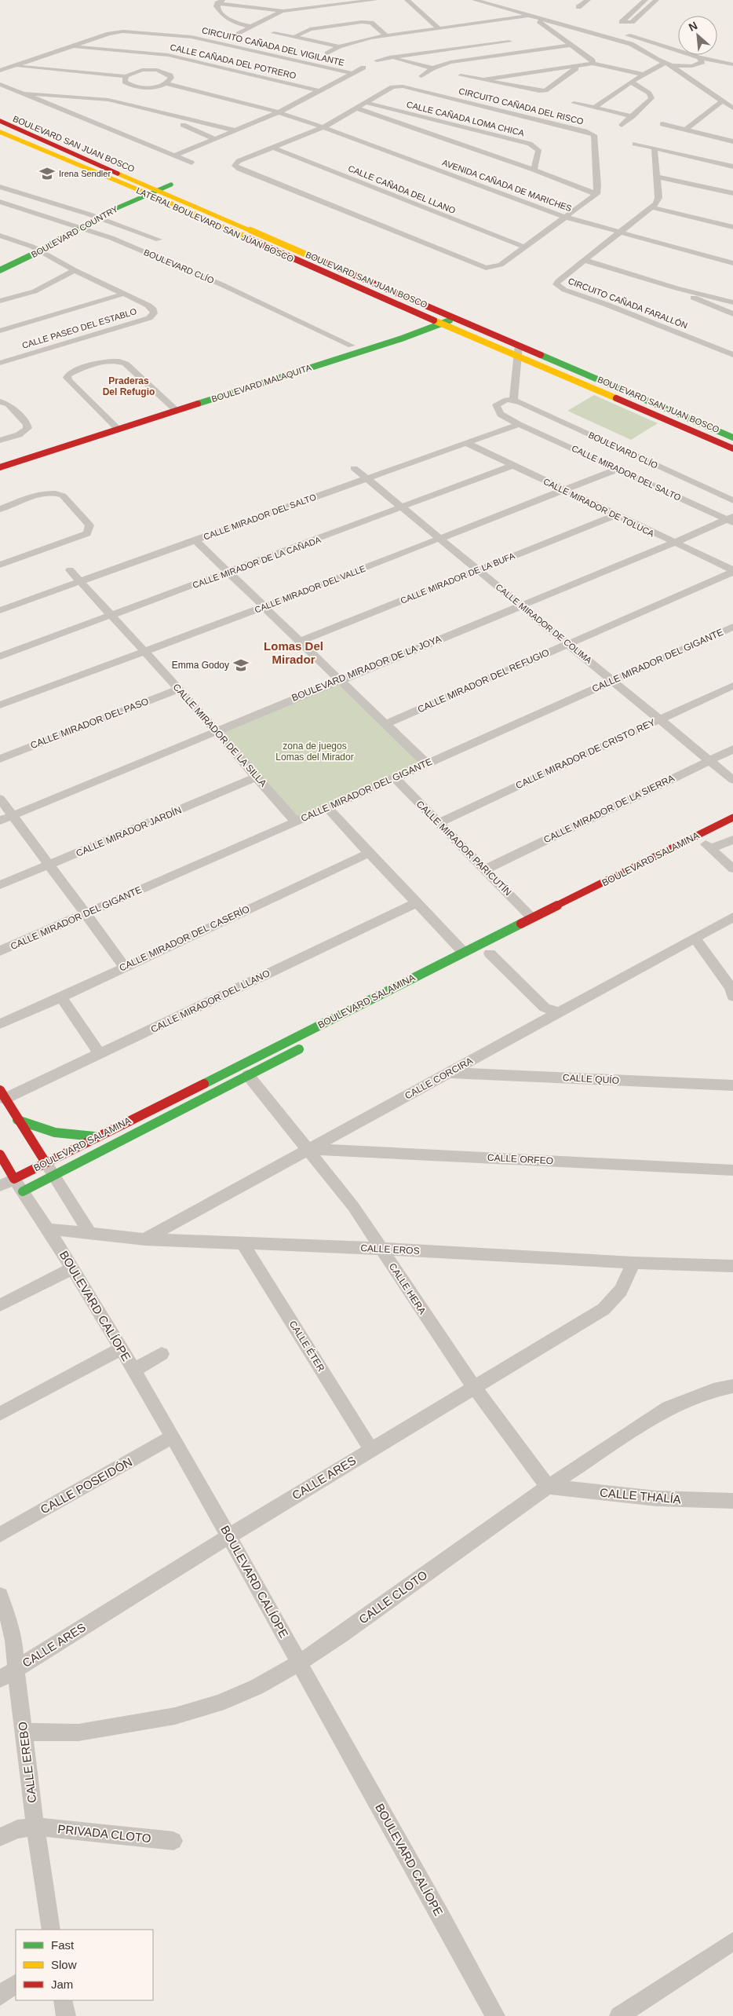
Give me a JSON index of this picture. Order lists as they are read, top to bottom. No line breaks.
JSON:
{"streets":{"street":["CIRCUITO CAÑADA DEL VIGILANTE","CALLE CAÑADA DEL POTRERO","CIRCUITO CAÑADA DEL RISCO","CALLE CAÑADA LOMA CHICA","BOULEVARD SAN JUAN BOSCO","AVENIDA CAÑADA DE MARICHES","CALLE CAÑADA DEL LLANO","LATERAL BOULEVARD SAN JUAN BOSCO","BOULEVARD COUNTRY","BOULEVARD CLÍO","CIRCUITO CAÑADA FARALLÓN","CALLE PASEO DEL ESTABLO","BOULEVARD MALAQUITA","CALLE MIRADOR DEL SALTO","CALLE MIRADOR DE TOLUCA","CALLE MIRADOR DE LA CAÑADA","CALLE MIRADOR DE LA BUFA","CALLE MIRADOR DEL VALLE","CALLE MIRADOR DE COLIMA","CALLE MIRADOR DEL GIGANTE","BOULEVARD MIRADOR DE LA JOYA","CALLE MIRADOR DEL REFUGIO","CALLE MIRADOR DEL PASO","CALLE MIRADOR DE LA SILLA","CALLE MIRADOR DE CRISTO REY","CALLE MIRADOR DE LA SIERRA","CALLE MIRADOR JARDÍN","CALLE MIRADOR PARICUTÍN","BOULEVARD SALAMINA","CALLE MIRADOR DEL CASERÍO","CALLE MIRADOR DEL LLANO","CALLE CORCIRA","CALLE QUÍO","CALLE ORFEO","CALLE EROS","CALLE HERA","BOULEVARD CALÍOPE","CALLE ÉTER","CALLE ARES","CALLE POSEIDÓN","CALLE THALÍA","CALLE CLOTO","CALLE EREBO","PRIVADA CLOTO"]},"crossings":[["CIRCUITO CAÑADA DEL VIGILANTE","CALLE CAÑADA DEL POTRERO"],["CIRCUITO CAÑADA DEL VIGILANTE","AVENIDA CAÑADA DE MARICHES"],["CIRCUITO CAÑADA DEL RISCO","CALLE CAÑADA LOMA CHICA"],["CIRCUITO CAÑADA DEL RISCO","AVENIDA CAÑADA DE MARICHES"],["CIRCUITO CAÑADA DEL RISCO","CALLE CAÑADA DEL LLANO"],["BOULEVARD SAN JUAN BOSCO","LATERAL BOULEVARD SAN JUAN BOSCO"],["BOULEVARD SAN JUAN BOSCO","BOULEVARD COUNTRY"],["BOULEVARD SAN JUAN BOSCO","BOULEVARD MALAQUITA"],["AVENIDA CAÑADA DE MARICHES","CIRCUITO CAÑADA FARALLÓN"],["LATERAL BOULEVARD SAN JUAN BOSCO","BOULEVARD COUNTRY"],["LATERAL BOULEVARD SAN JUAN BOSCO","BOULEVARD MALAQUITA"],["BOULEVARD COUNTRY","BOULEVARD CLÍO"],["BOULEVARD COUNTRY","CALLE PASEO DEL ESTABLO"],["BOULEVARD CLÍO","CALLE MIRADOR DEL SALTO"],["CALLE MIRADOR DEL SALTO","CALLE MIRADOR DE TOLUCA"],["CALLE MIRADOR DEL SALTO","CALLE MIRADOR DEL VALLE"],["CALLE MIRADOR DEL SALTO","CALLE MIRADOR DE COLIMA"],["CALLE MIRADOR DEL SALTO","BOULEVARD MIRADOR DE LA JOYA"],["CALLE MIRADOR DEL SALTO","CALLE MIRADOR DE LA SILLA"],["CALLE MIRADOR DE TOLUCA","CALLE MIRADOR DE LA CAÑADA"],["CALLE MIRADOR DE TOLUCA","CALLE MIRADOR DE LA BUFA"],["CALLE MIRADOR DE TOLUCA","CALLE MIRADOR DEL VALLE"],["CALLE MIRADOR DE TOLUCA","BOULEVARD MIRADOR DE LA JOYA"],["CALLE MIRADOR DE TOLUCA","CALLE MIRADOR DEL REFUGIO"],["CALLE MIRADOR DE LA CAÑADA","CALLE MIRADOR DE COLIMA"],["CALLE MIRADOR DE LA CAÑADA","CALLE MIRADOR DE LA SILLA"],["CALLE MIRADOR DE LA BUFA","CALLE MIRADOR DE COLIMA"],["CALLE MIRADOR DEL VALLE","CALLE MIRADOR DE COLIMA"],["CALLE MIRADOR DEL VALLE","CALLE MIRADOR DE LA SILLA"],["CALLE MIRADOR DE COLIMA","CALLE MIRADOR DEL GIGANTE"],["CALLE MIRADOR DE COLIMA","BOULEVARD MIRADOR DE LA JOYA"],["CALLE MIRADOR DE COLIMA","CALLE MIRADOR DEL REFUGIO"],["CALLE MIRADOR DE COLIMA","CALLE MIRADOR DE CRISTO REY"],["CALLE MIRADOR DE COLIMA","CALLE MIRADOR DE LA SIERRA"],["CALLE MIRADOR DEL GIGANTE","CALLE MIRADOR DE LA SILLA"],["CALLE MIRADOR DEL GIGANTE","CALLE MIRADOR PARICUTÍN"],["BOULEVARD MIRADOR DE LA JOYA","CALLE MIRADOR DE LA SILLA"],["CALLE MIRADOR DEL PASO","CALLE MIRADOR DE LA SILLA"],["CALLE MIRADOR DE LA SILLA","CALLE MIRADOR JARDÍN"],["CALLE MIRADOR DE CRISTO REY","CALLE MIRADOR PARICUTÍN"],["CALLE MIRADOR DE LA SIERRA","CALLE MIRADOR PARICUTÍN"],["CALLE MIRADOR PARICUTÍN","BOULEVARD SALAMINA"],["BOULEVARD SALAMINA","CALLE HERA"],["BOULEVARD SALAMINA","BOULEVARD CALÍOPE"],["CALLE CORCIRA","CALLE QUÍO"],["CALLE CORCIRA","CALLE ORFEO"],["CALLE CORCIRA","CALLE EROS"],["CALLE CORCIRA","CALLE HERA"],["CALLE ORFEO","CALLE HERA"],["CALLE EROS","CALLE HERA"],["CALLE EROS","BOULEVARD CALÍOPE"],["CALLE EROS","CALLE ÉTER"],["CALLE EROS","CALLE ARES"],["CALLE HERA","CALLE ARES"],["CALLE HERA","CALLE THALÍA"],["CALLE HERA","CALLE CLOTO"],["BOULEVARD CALÍOPE","CALLE ARES"],["BOULEVARD CALÍOPE","CALLE POSEIDÓN"],["BOULEVARD CALÍOPE","CALLE CLOTO"],["CALLE ÉTER","CALLE ARES"],["CALLE ARES","CALLE EREBO"],["CALLE THALÍA","CALLE CLOTO"],["CALLE CLOTO","CALLE EREBO"],["CALLE EREBO","PRIVADA CLOTO"]],"districts":["Praderas Del Refugio","Lomas Del Mirador"],"parks":["zona de juegos Lomas del Mirador"],"places":{"school or university":["Irena Sendler","Emma Godoy"]},"legend":["Fast","Slow","Jam"],"north":"top left"}
